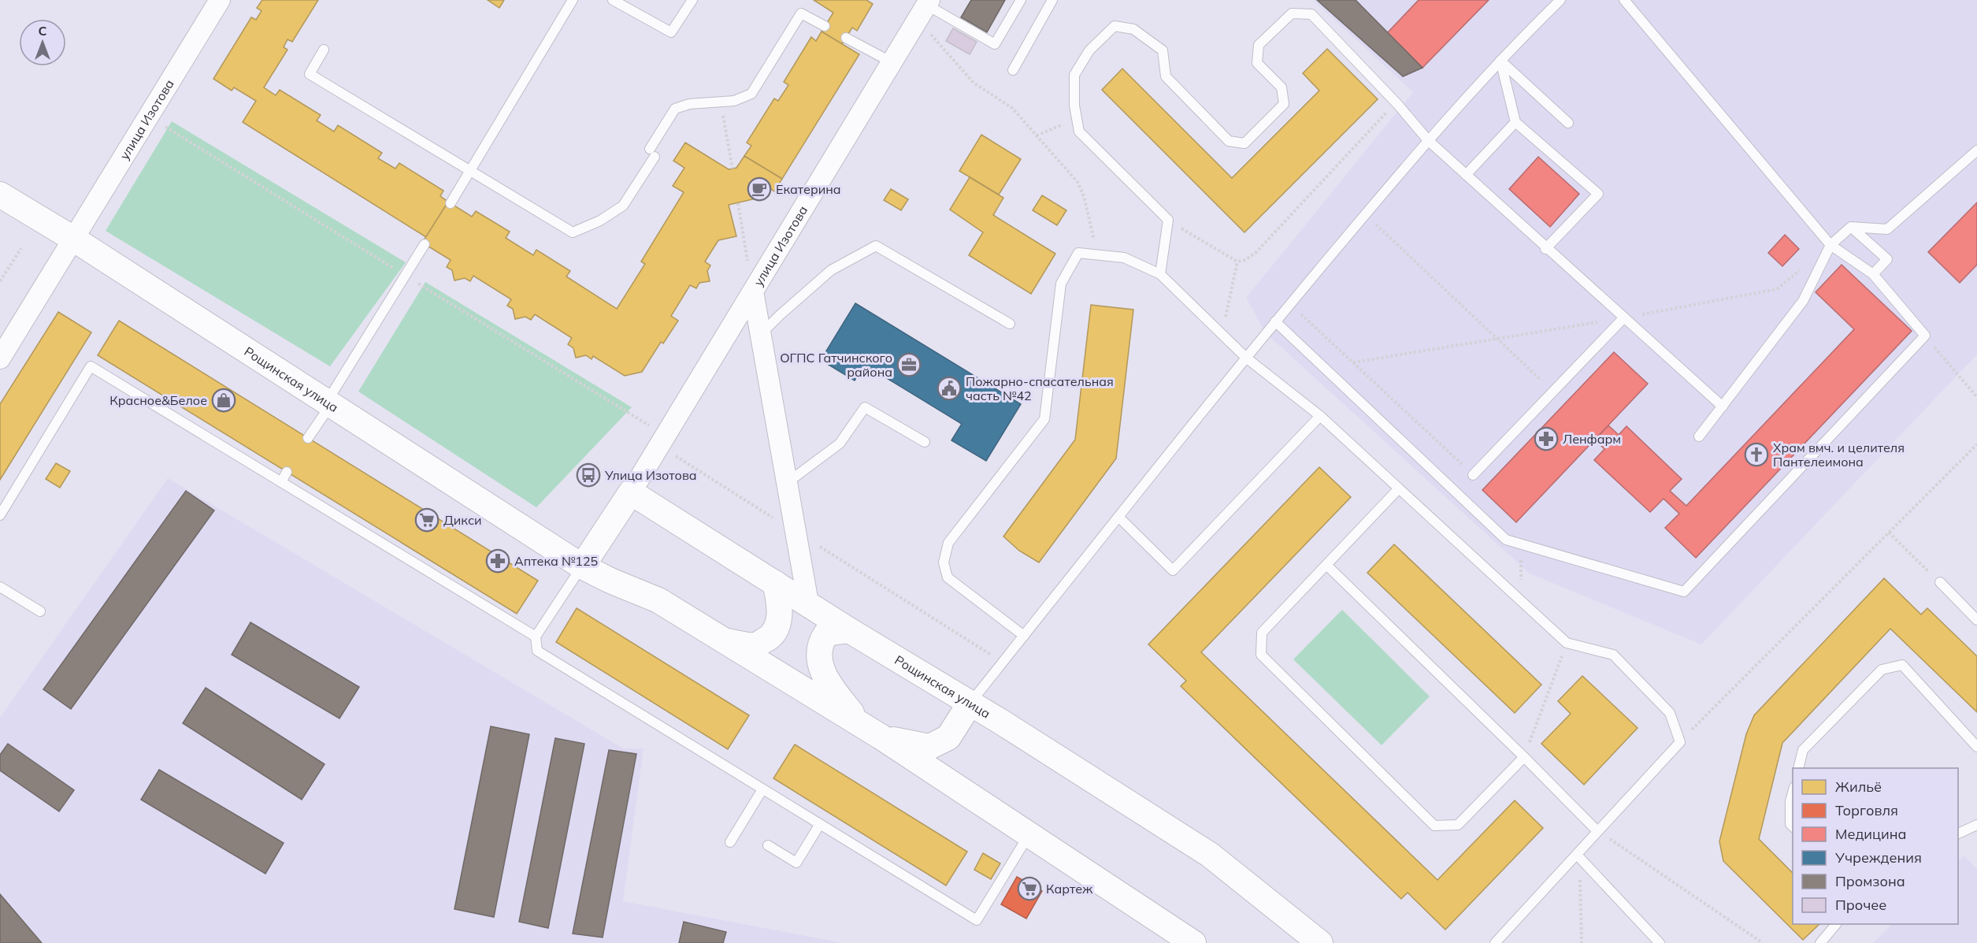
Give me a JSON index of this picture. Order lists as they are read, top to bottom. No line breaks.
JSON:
{"streets":{"street":["улица Изотова","Рощинская улица"]},"crossings":[["улица Изотова","Рощинская улица"]],"places":{"cafe":["Екатерина"],"office":["ОГПС Гатчинского района"],"public building":["Пожарно-спасательная часть №42"],"shop":["Красное&Белое"],"pharmacy":["Ленфарм","Аптека №125"],"church":["Храм вмч. и целителя Пантелеимона"],"bus stop":["Улица Изотова"],"supermarket":["Дикси","Картеж"]},"legend":["Жильё","Торговля","Медицина","Учреждения","Промзона","Прочее"],"north":"top"}
